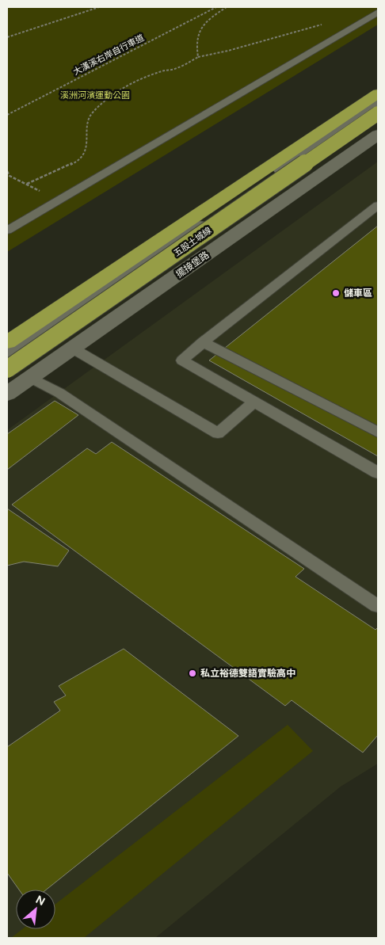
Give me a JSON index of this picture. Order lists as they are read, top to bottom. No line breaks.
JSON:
{"streets":{"highway":["五股土城線"],"street":["擺接堡路"],"path":["大漢溪右岸自行車道"]},"parks":["溪洲河濱運動公園"],"places":["儲車區","私立裕德雙語實驗高中"],"north":"top right"}
